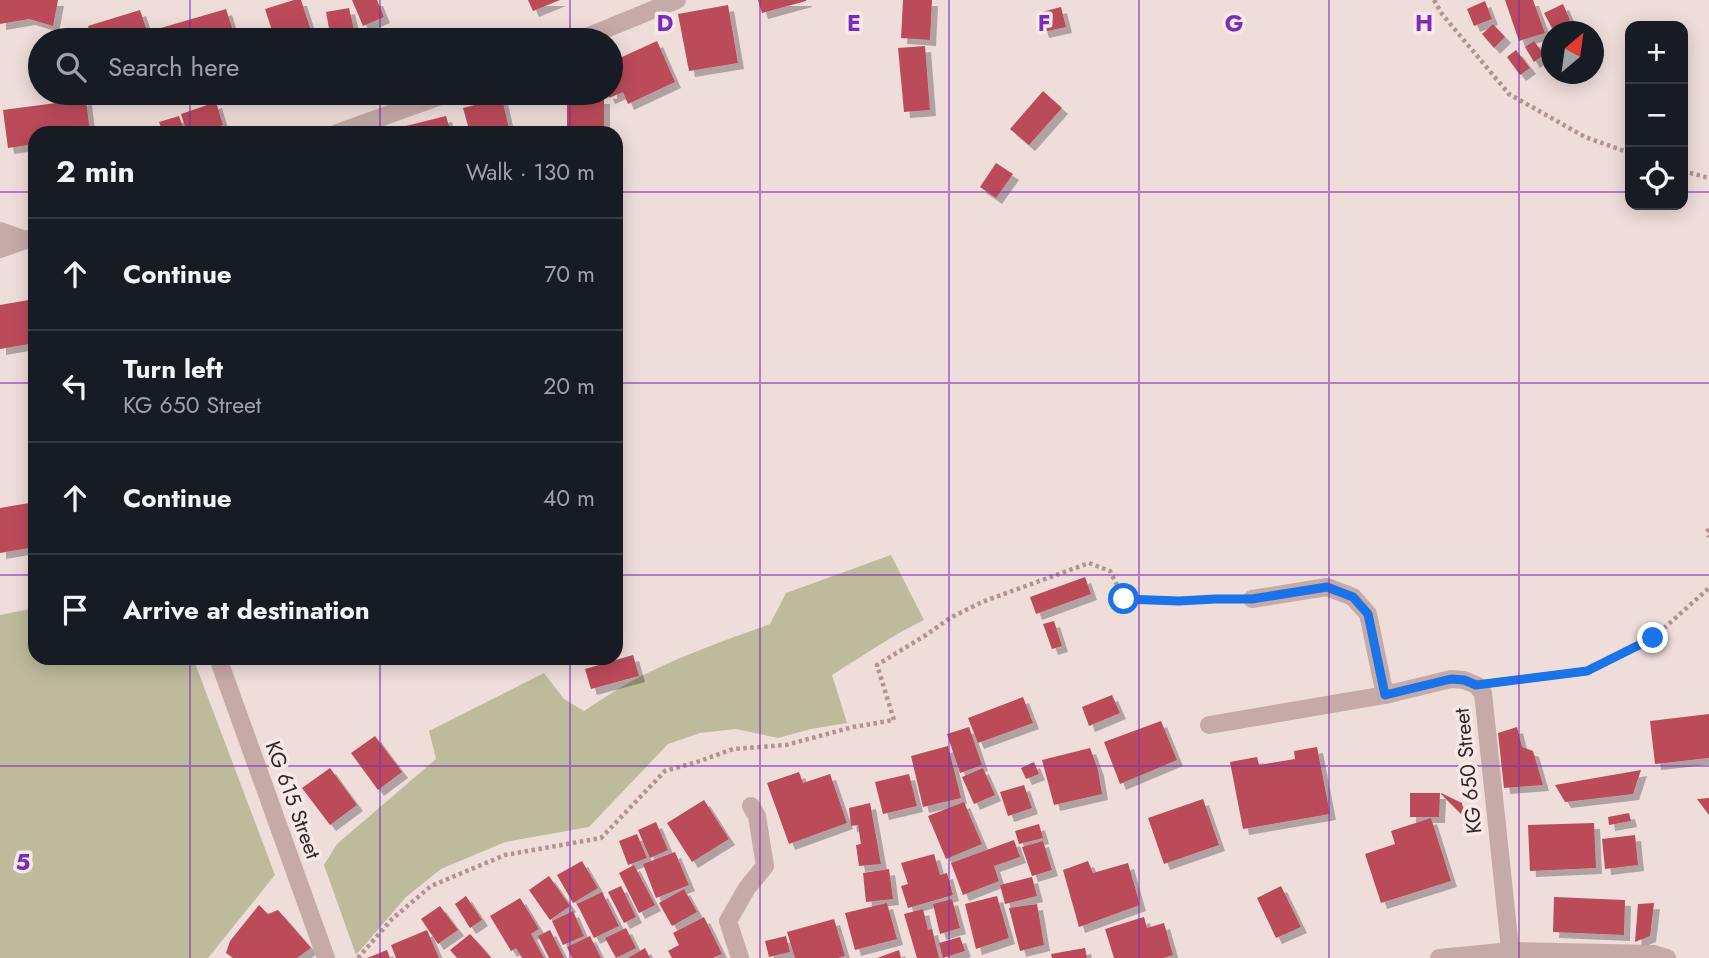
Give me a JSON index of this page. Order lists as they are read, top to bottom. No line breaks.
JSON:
{"streets":{"street":["KG 650 Street","KG 615 Street"]},"north":"top right","page":{"map_buttons":["+","−"],"search":"Search here","heading":["2 min","Walk · 130 m"],"list":[["Continue","70 m"],["Turn left","KG 650 Street","20 m"],["Continue","40 m"],"Arrive at destination"]},"grid":{"columns":["D","E","F","G","H"],"rows":["5"]}}
